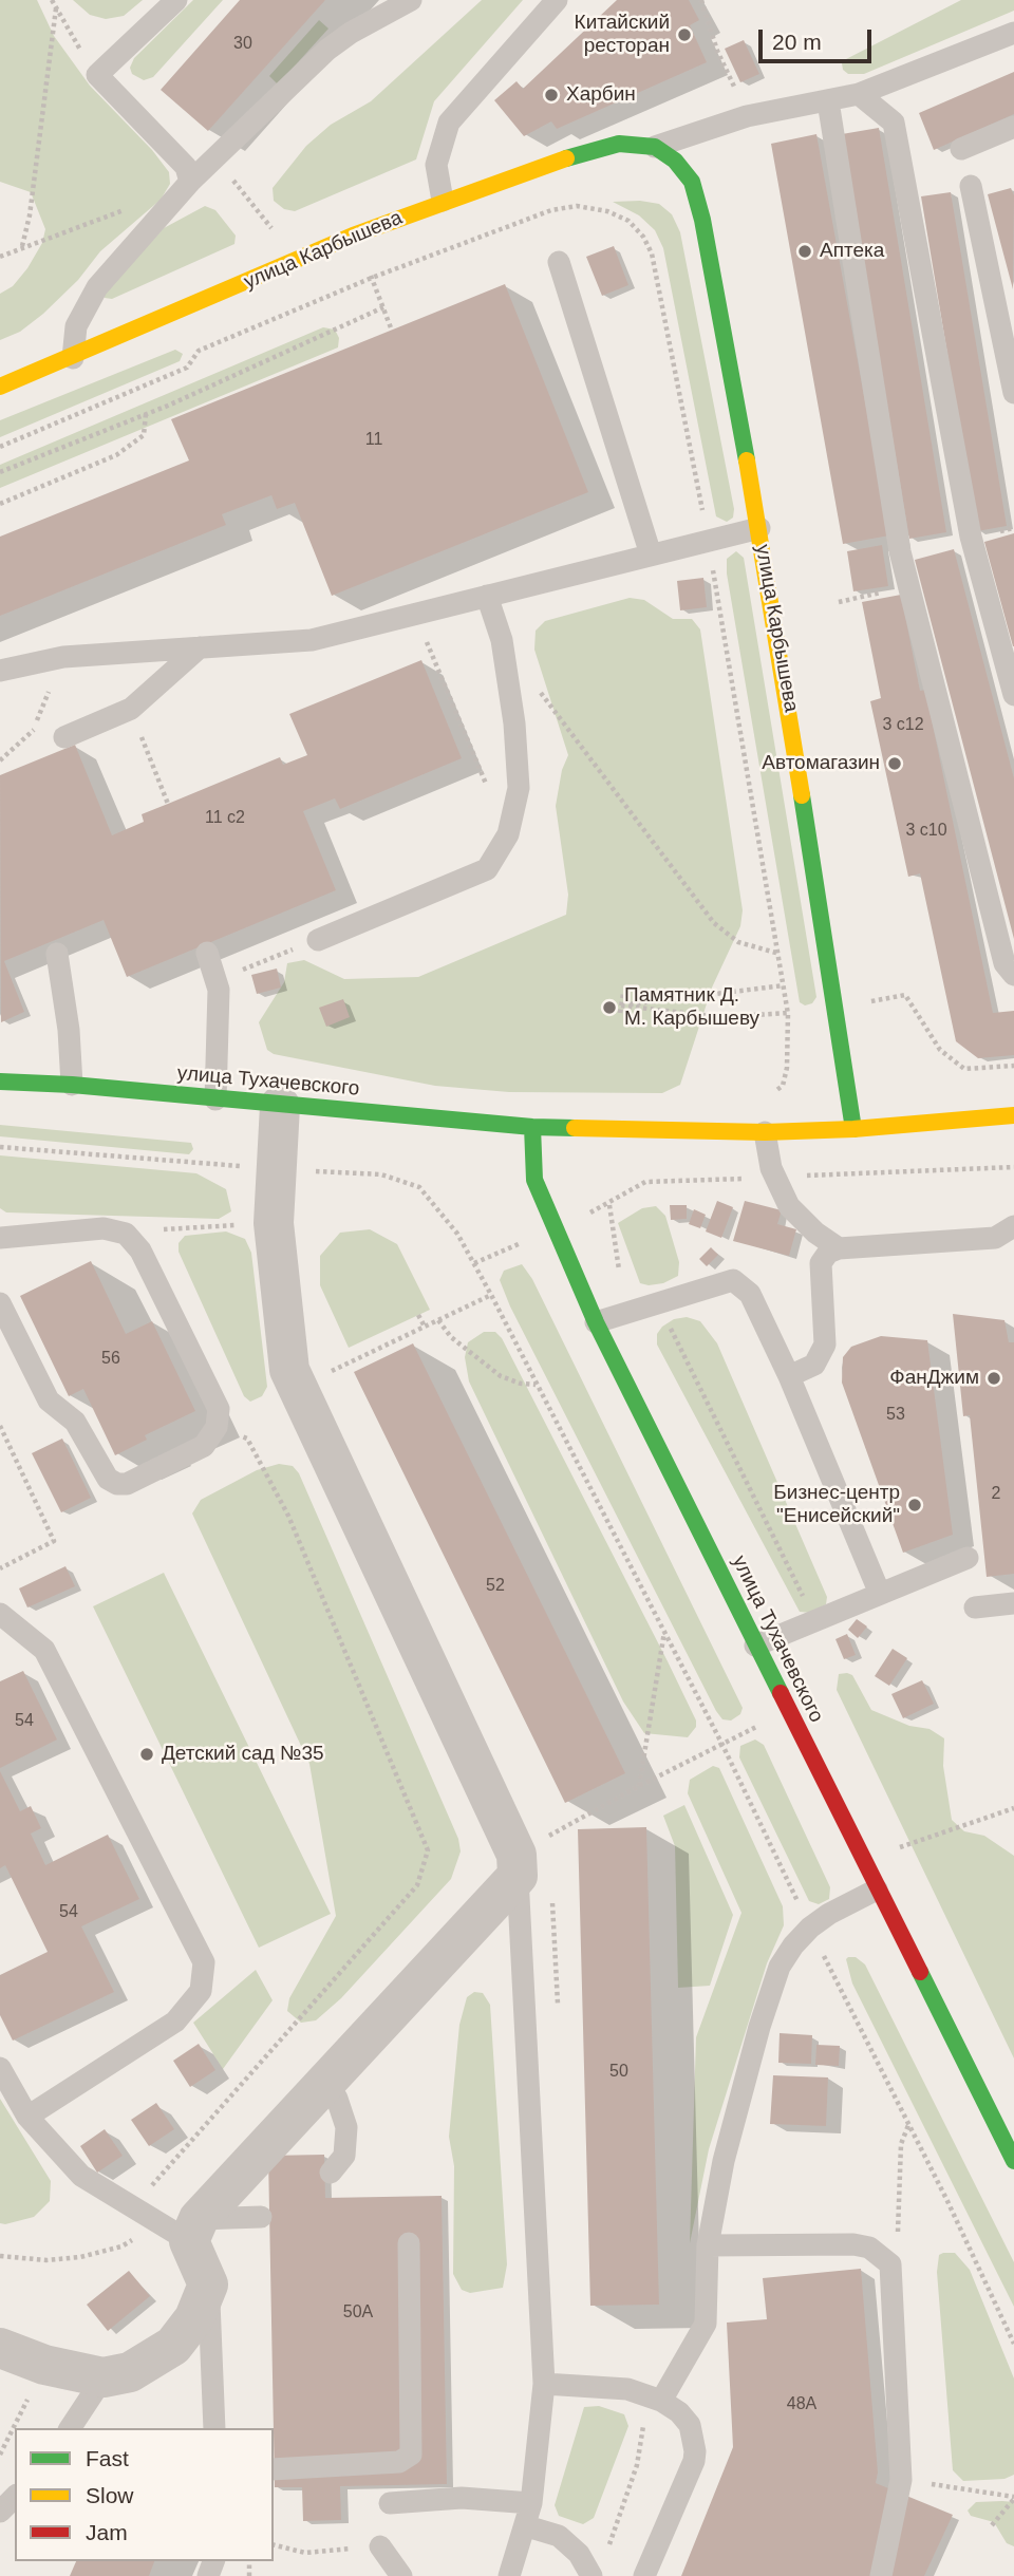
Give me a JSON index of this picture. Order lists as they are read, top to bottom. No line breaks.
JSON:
{"streets":{"street":["улица Карбышева","улица Тухачевского"]},"crossings":[["улица Карбышева","улица Тухачевского"]],"places":["Китайский ресторан","Харбин","Аптека","Автомагазин","Памятник Д. М. Карбышеву","ФанДжим","Бизнес-центр \"Енисейский\"","Детский сад №35"],"house_numbers":["30","11","3 с12","11 с2","3 с10","56","53","2","52","54","54","50","50А","48А"],"legend":["Fast","Slow","Jam"],"scale_bar":"20 m"}
